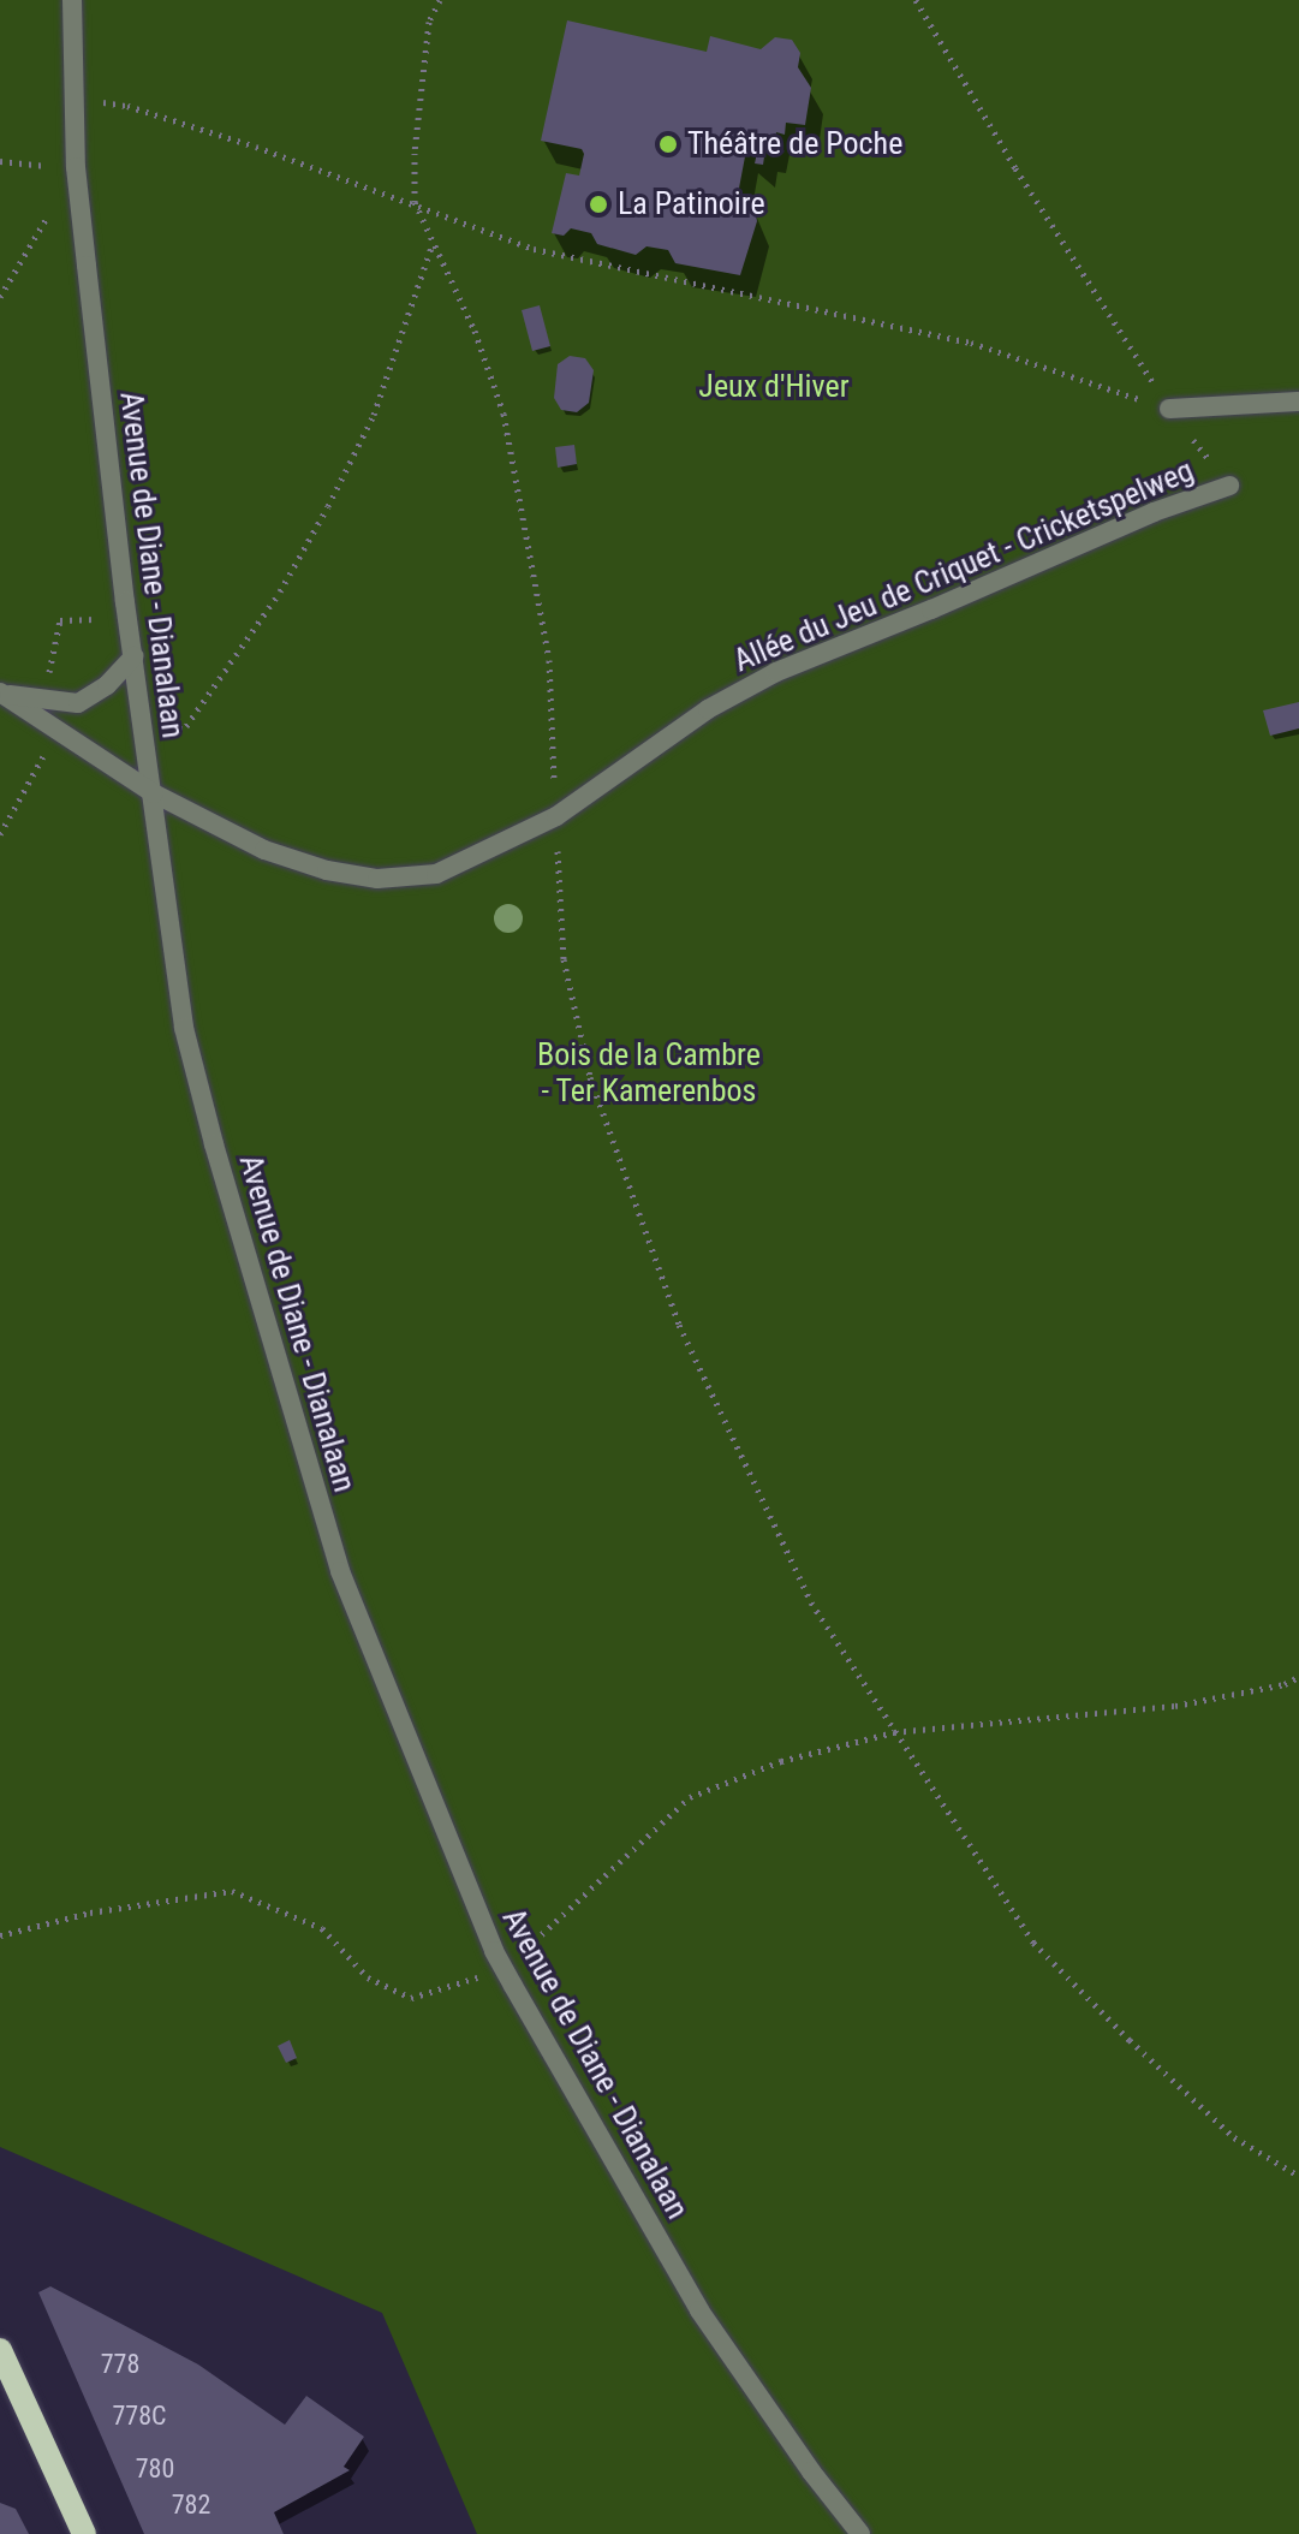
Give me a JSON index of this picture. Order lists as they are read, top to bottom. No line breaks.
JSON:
{"streets":{"street":["Avenue de Diane - Dianalaan","Allée du Jeu de Criquet - Cricketspelweg"]},"crossings":[["Avenue de Diane - Dianalaan","Allée du Jeu de Criquet - Cricketspelweg"]],"parks":["Jeux d'Hiver","Bois de la Cambre - Ter Kamerenbos"],"places":["Théâtre de Poche","La Patinoire"],"house_numbers":["778","778C","780","782"]}
